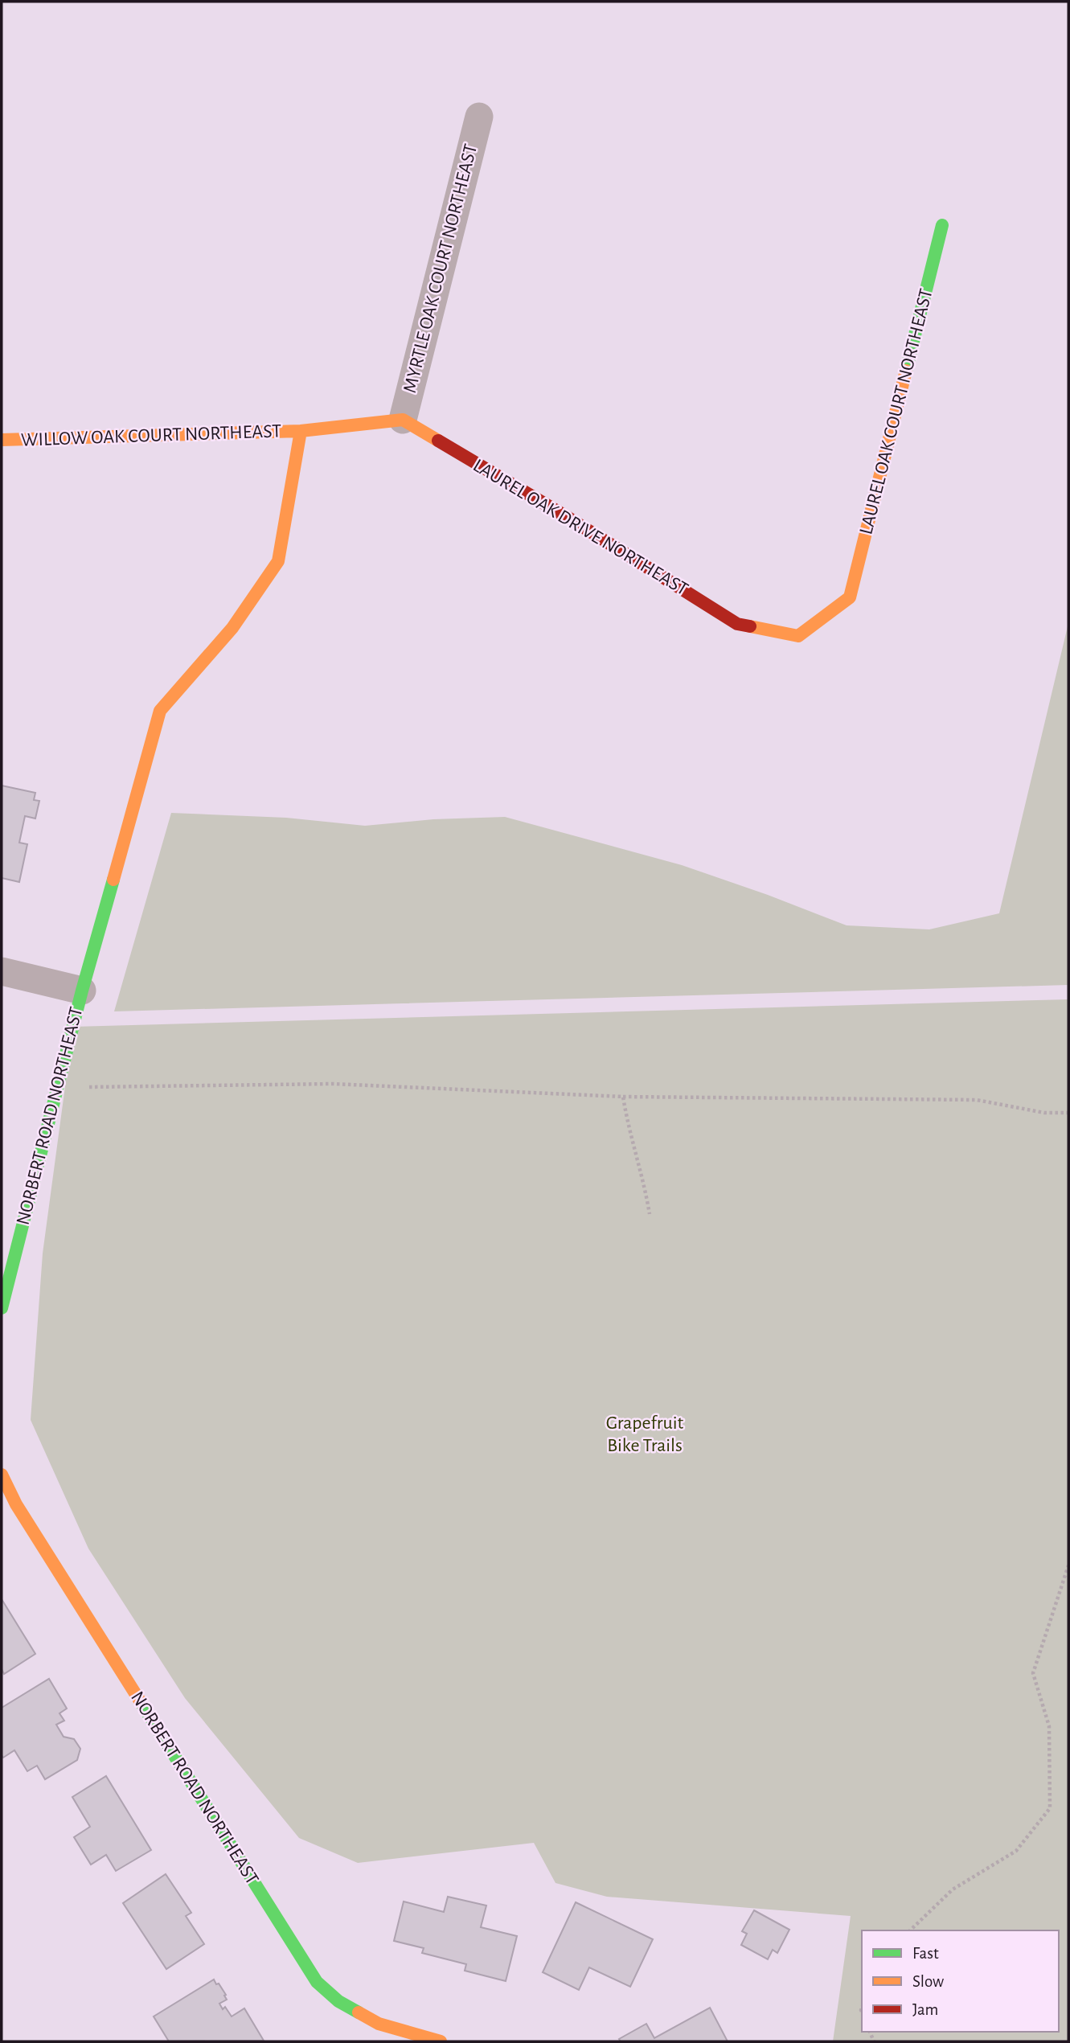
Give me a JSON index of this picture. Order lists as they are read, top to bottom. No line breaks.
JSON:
{"streets":{"street":["MYRTLE OAK COURT NORTHEAST","LAUREL OAK COURT NORTHEAST","WILLOW OAK COURT NORTHEAST","LAUREL OAK DRIVE NORTHEAST","NORBERT ROAD NORTHEAST"]},"crossings":[["MYRTLE OAK COURT NORTHEAST","LAUREL OAK DRIVE NORTHEAST"],["LAUREL OAK COURT NORTHEAST","LAUREL OAK DRIVE NORTHEAST"],["WILLOW OAK COURT NORTHEAST","NORBERT ROAD NORTHEAST"]],"parks":["Grapefruit Bike Trails"],"legend":["Fast","Slow","Jam"]}
